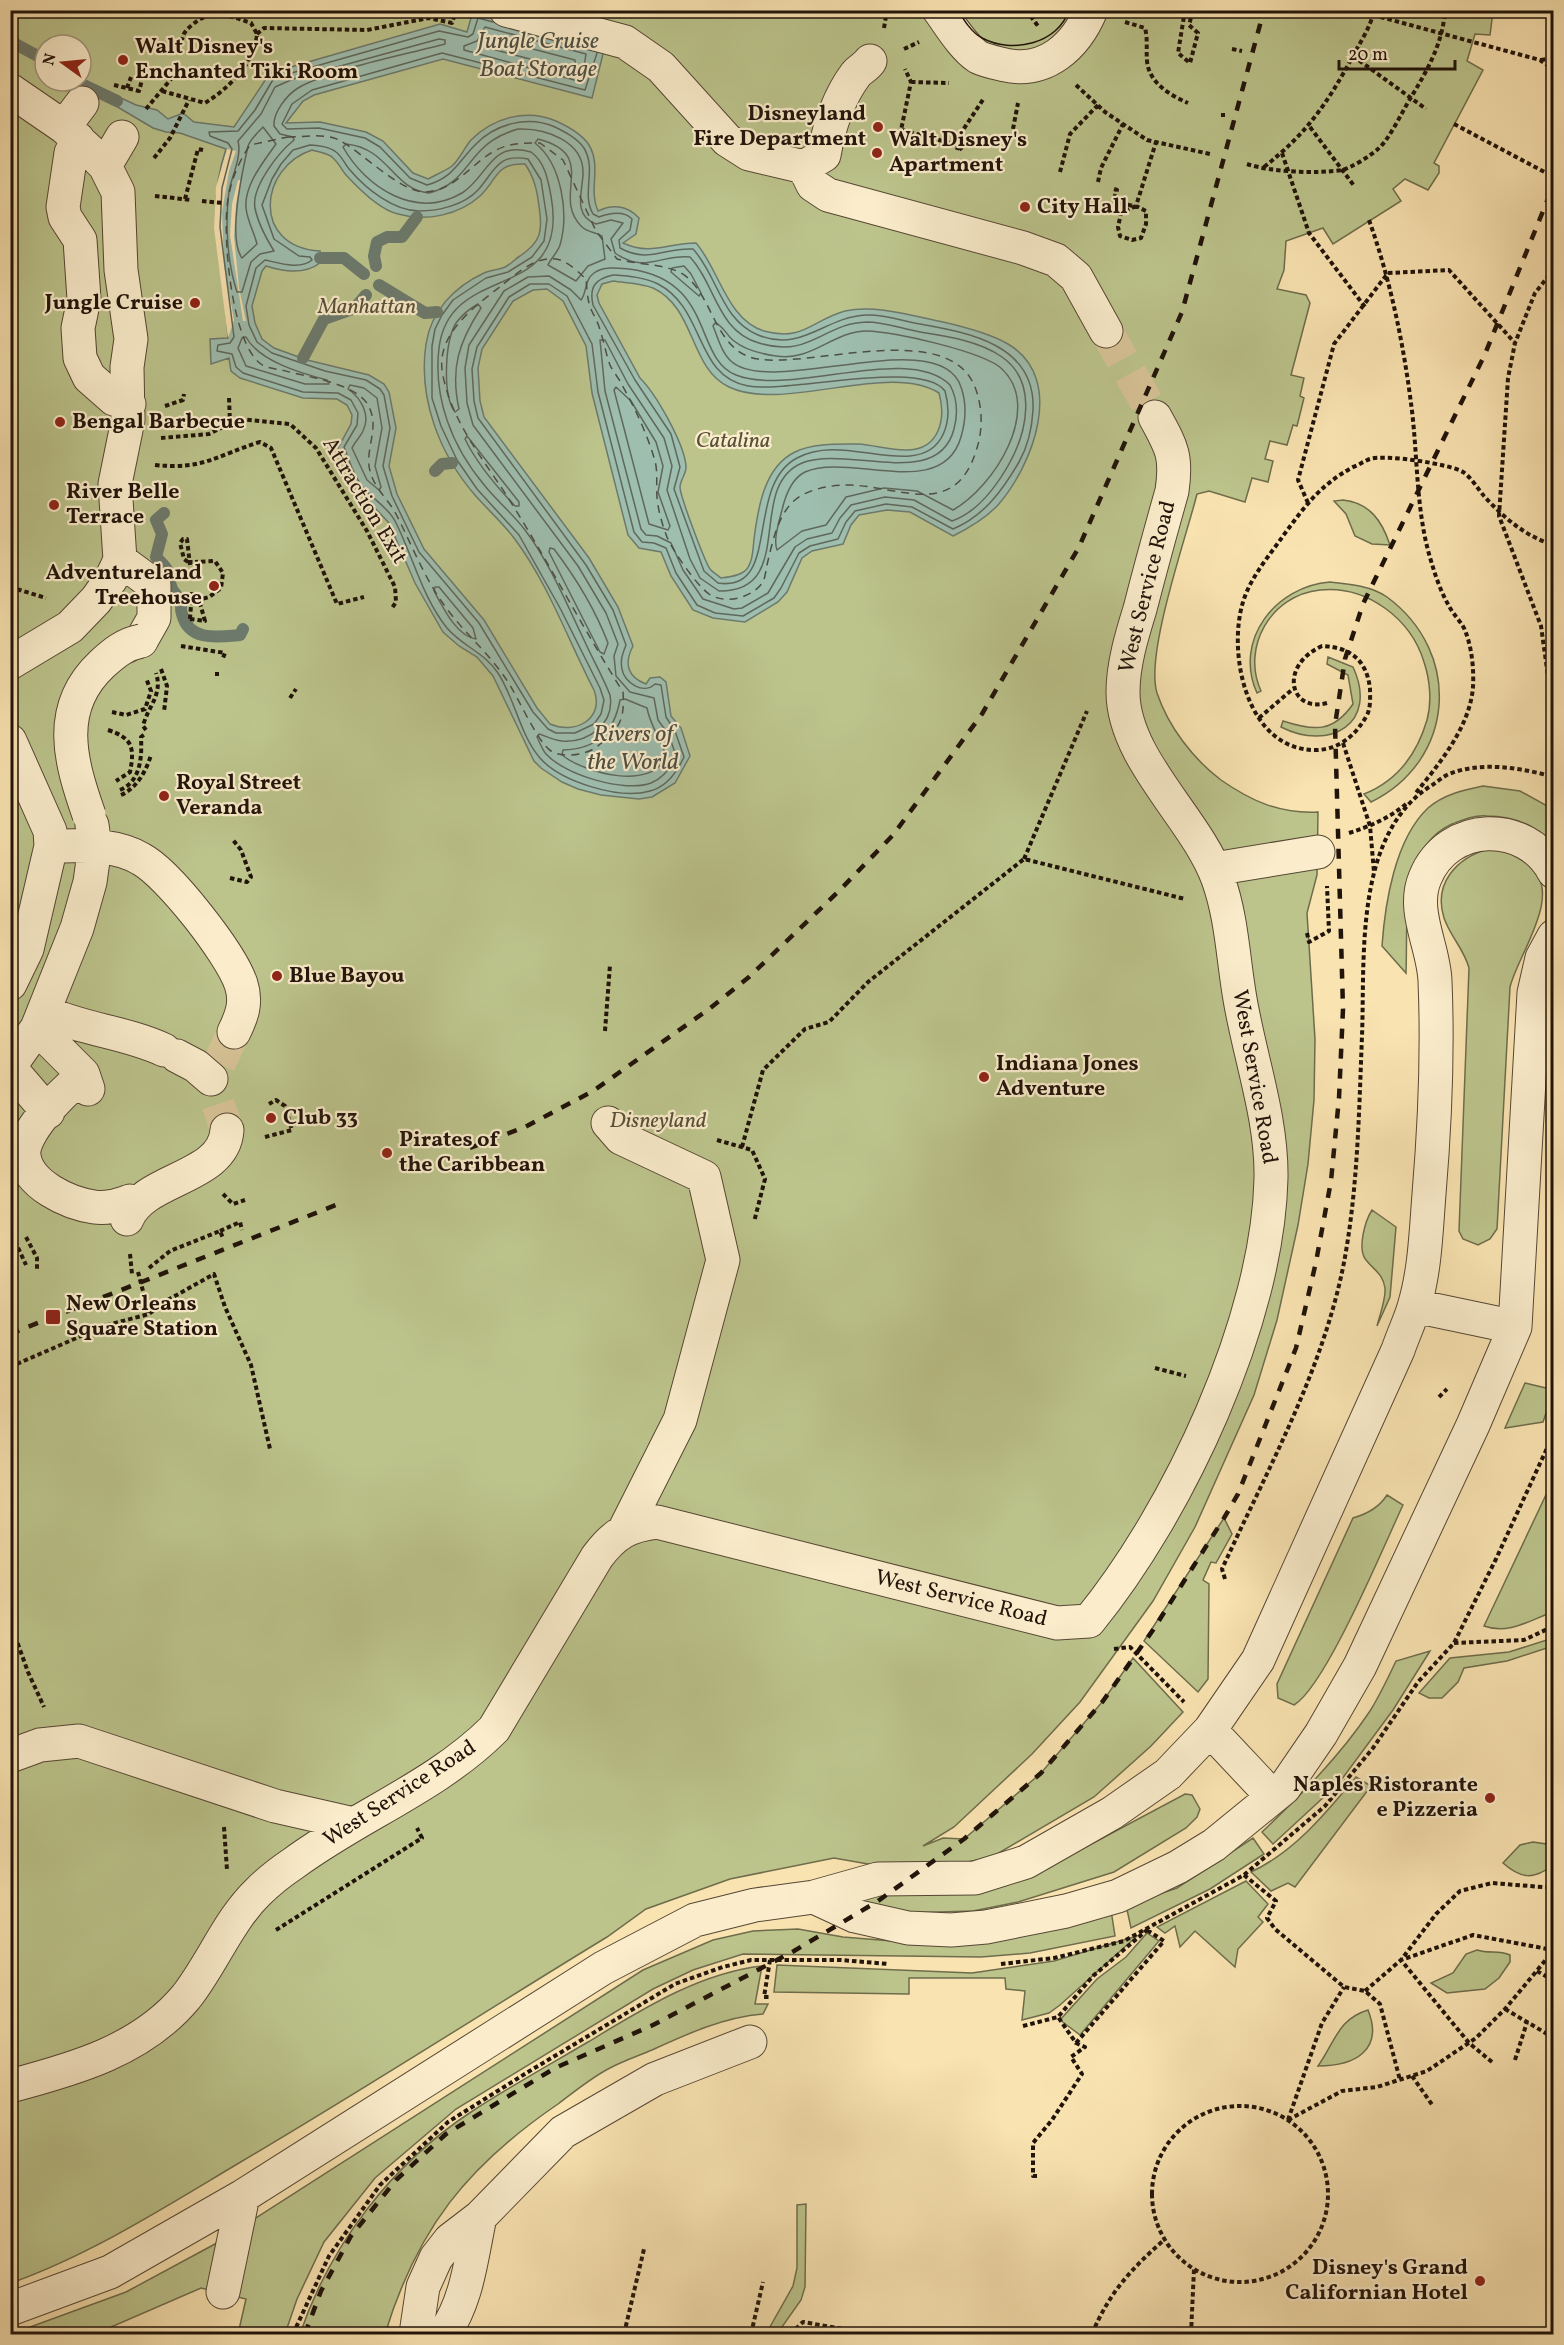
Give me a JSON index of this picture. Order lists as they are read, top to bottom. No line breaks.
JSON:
{"streets":{"street":["West Service Road"],"path":["Attraction Exit"]},"water":["Jungle Cruise Boat Storage","Rivers of the World"],"parks":["Manhattan","Catalina","Disneyland"],"places":{"other":["Walt Disney's Enchanted Tiki Room","Disneyland Fire Department","Walt Disney's Apartment","City Hall","Jungle Cruise","Bengal Barbecue","River Belle Terrace","Adventureland Treehouse","Royal Street Veranda","Blue Bayou","Indiana Jones Adventure","Club 33","Pirates of the Caribbean","Naples Ristorante e Pizzeria","Disney's Grand Californian Hotel"],"transit":["New Orleans Square Station"]},"scale_bar":"20 m","north":"left"}
